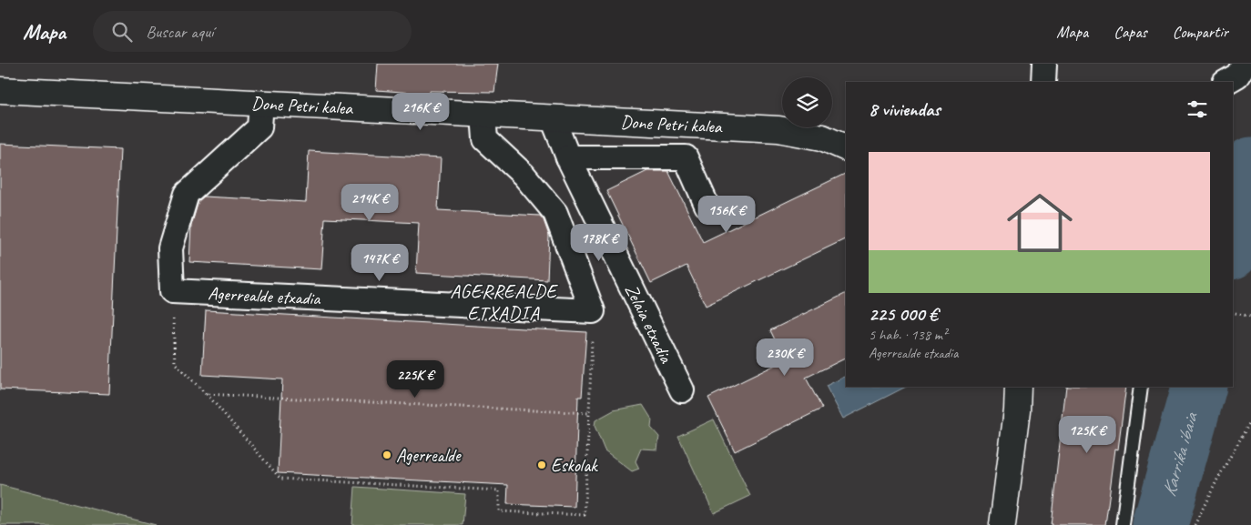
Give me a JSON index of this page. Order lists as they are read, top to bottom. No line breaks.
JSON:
{"streets":{"street":["Done Petri kalea","Agerrealde etxadia","Zelaia etxadia"]},"crossings":[["Done Petri kalea","Zelaia etxadia"]],"districts":["AGERREALDE ETXADIA"],"water":["Karrika ibaia"],"places":["Agerrealde","Eskolak"],"page":{"header":"Mapa","search":"Buscar aquí","nav":["Mapa","Capas","Compartir"],"heading":"8 viviendas","price":["216K €","214K €","156K €","178K €","147K €","230K €","225K €","125K €"],"list":[{"name":"225 000 €","note":"5 hab. · 138 m² · Agerrealde etxadia"}]}}
